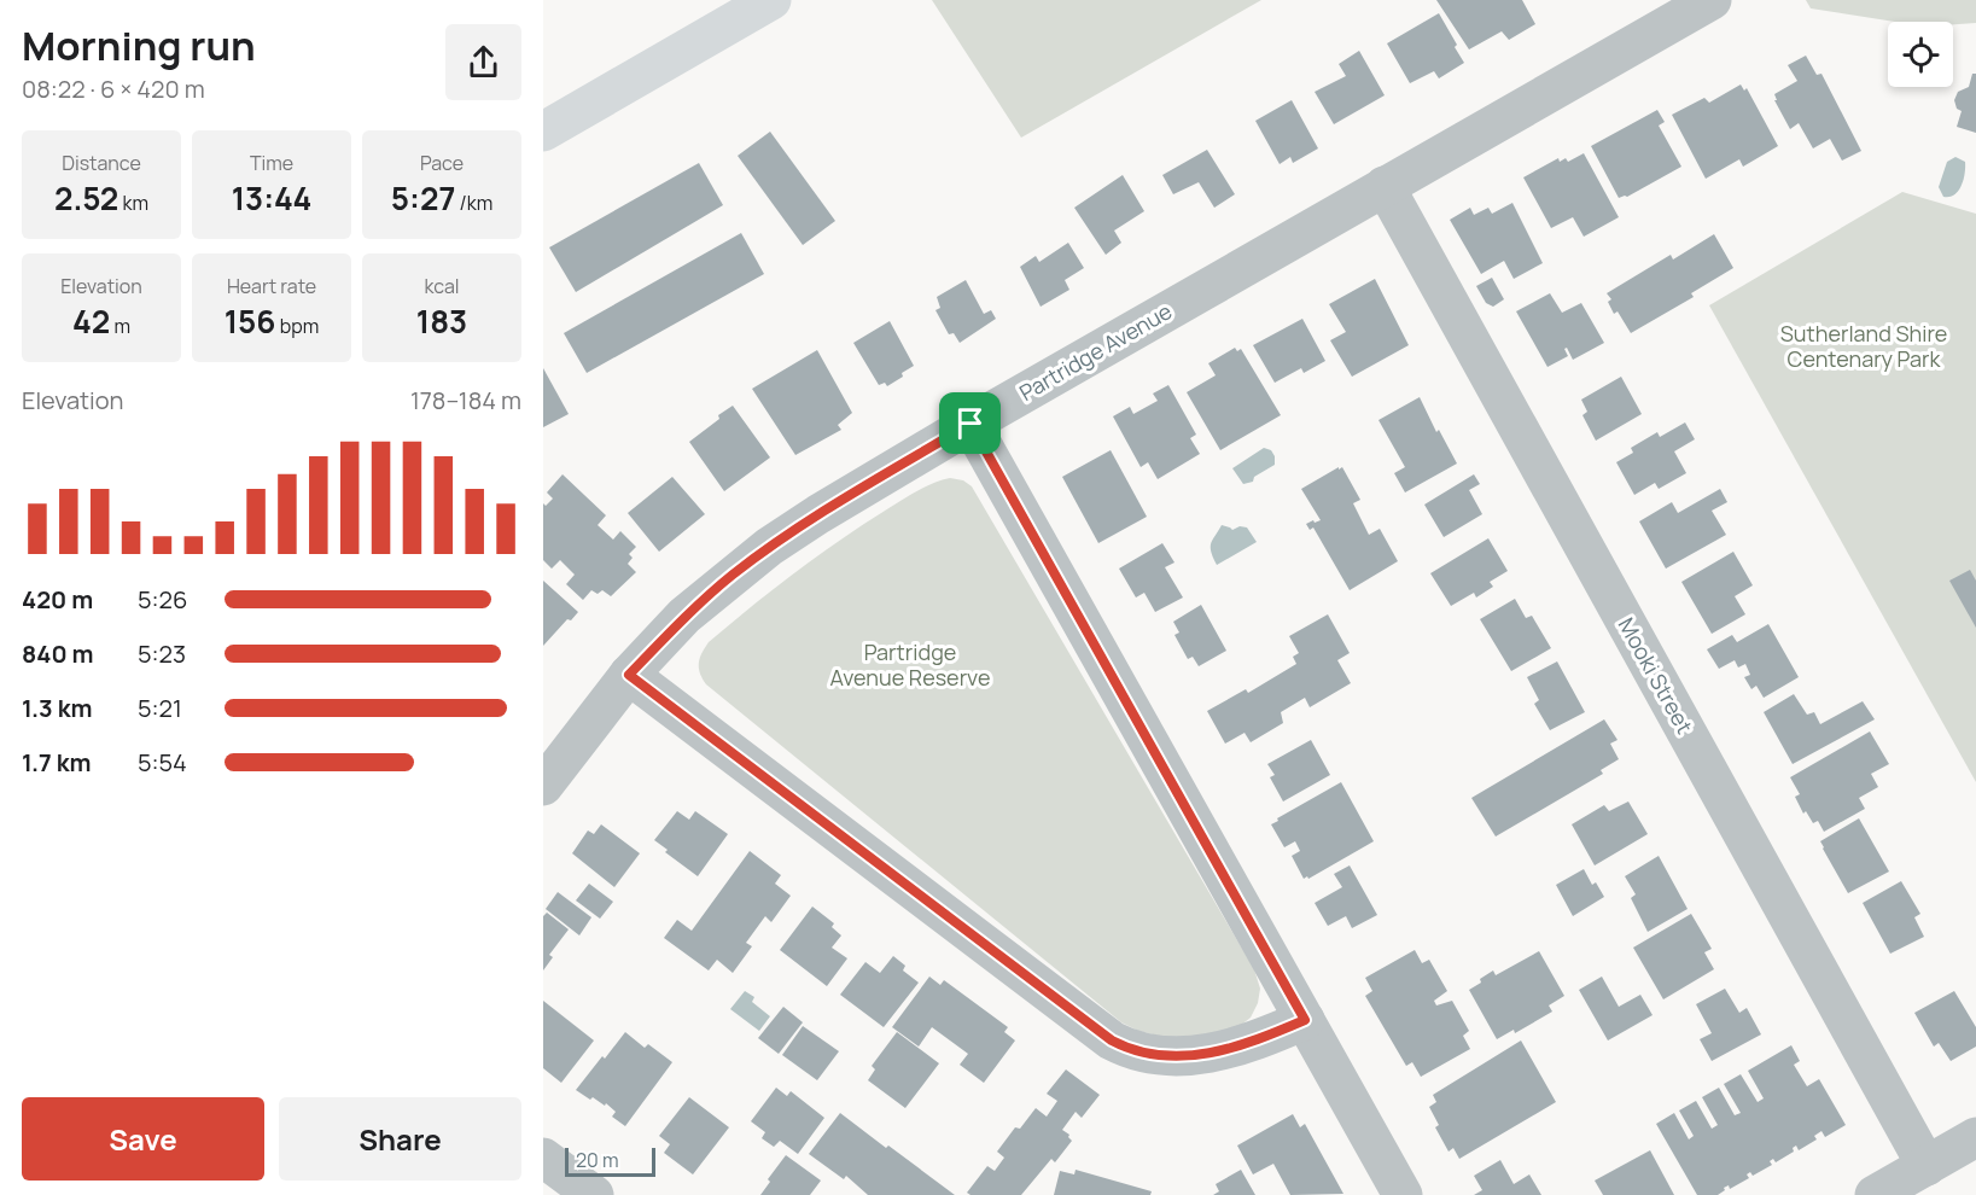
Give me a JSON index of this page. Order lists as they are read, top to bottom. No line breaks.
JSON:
{"streets":{"street":["Partridge Avenue","Mooki Street"]},"crossings":[["Partridge Avenue","Mooki Street"]],"parks":["Sutherland Shire Centenary Park","Partridge Avenue Reserve"],"scale_bar":"20 m","page":{"heading":["Morning run","08:22 · 6 × 420 m"],"stats":[["Distance","2.52 km"],["Time","13:44"],["Pace","5:27 /km"],["Elevation","42 m"],["Heart rate","156 bpm"],["kcal","183"]],"chart":["Elevation","178–184 m"],"list":[{"name":"420 m","note":"5:26"},{"name":"840 m","note":"5:23"},{"name":"1.3 km","note":"5:21"},{"name":"1.7 km","note":"5:54"}],"buttons":["Save","Share"],"scale":"20 m"}}
